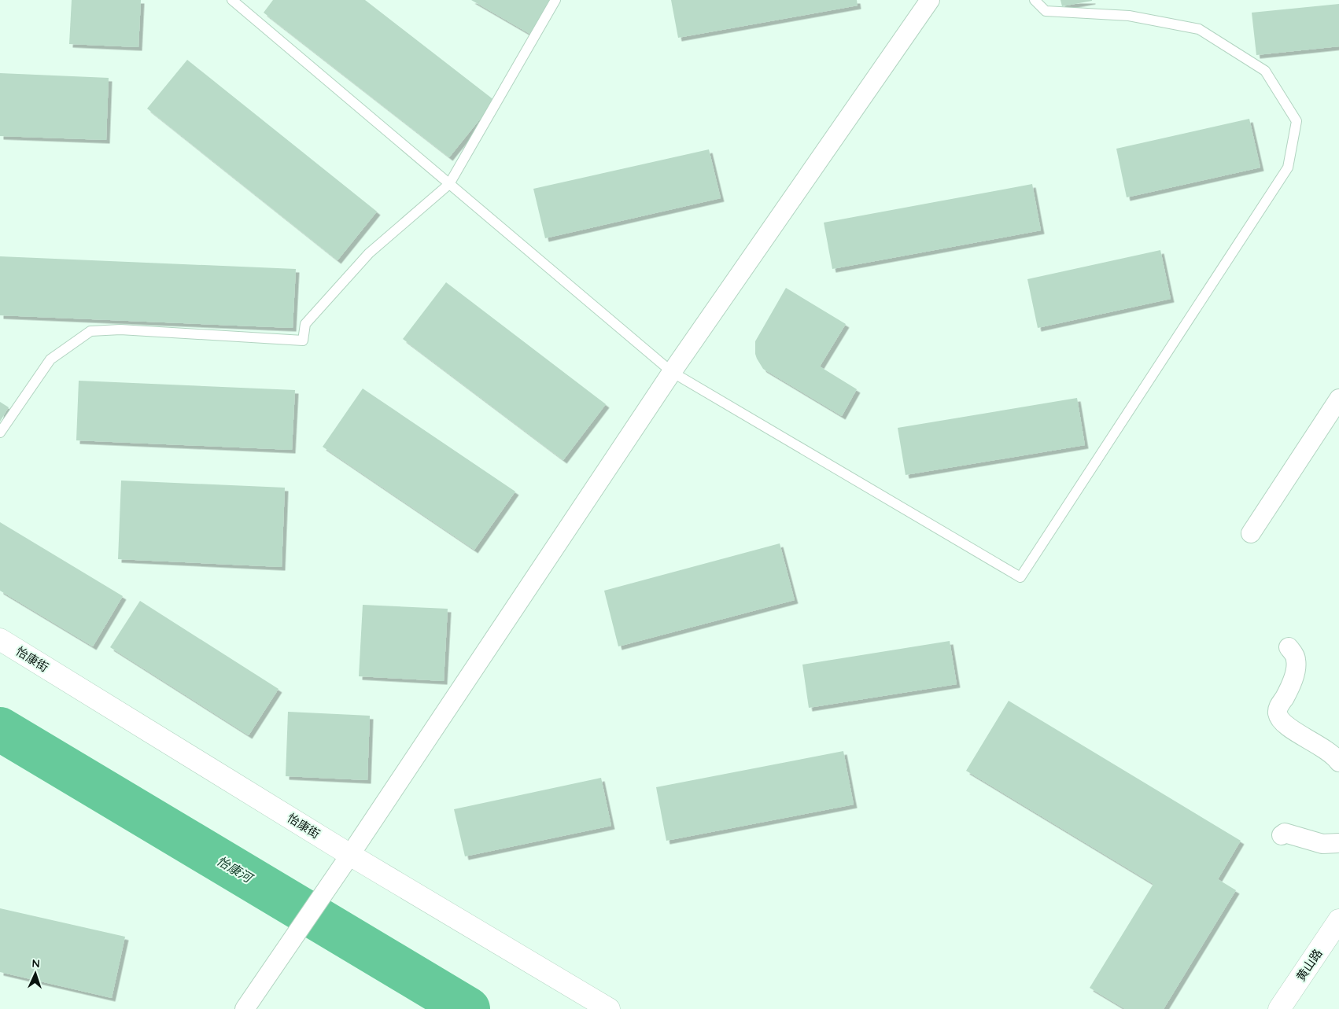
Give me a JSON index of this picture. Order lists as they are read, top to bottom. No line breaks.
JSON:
{"streets":{"street":["怡康街","黄山路"]},"water":["怡康河"],"north":"top"}
